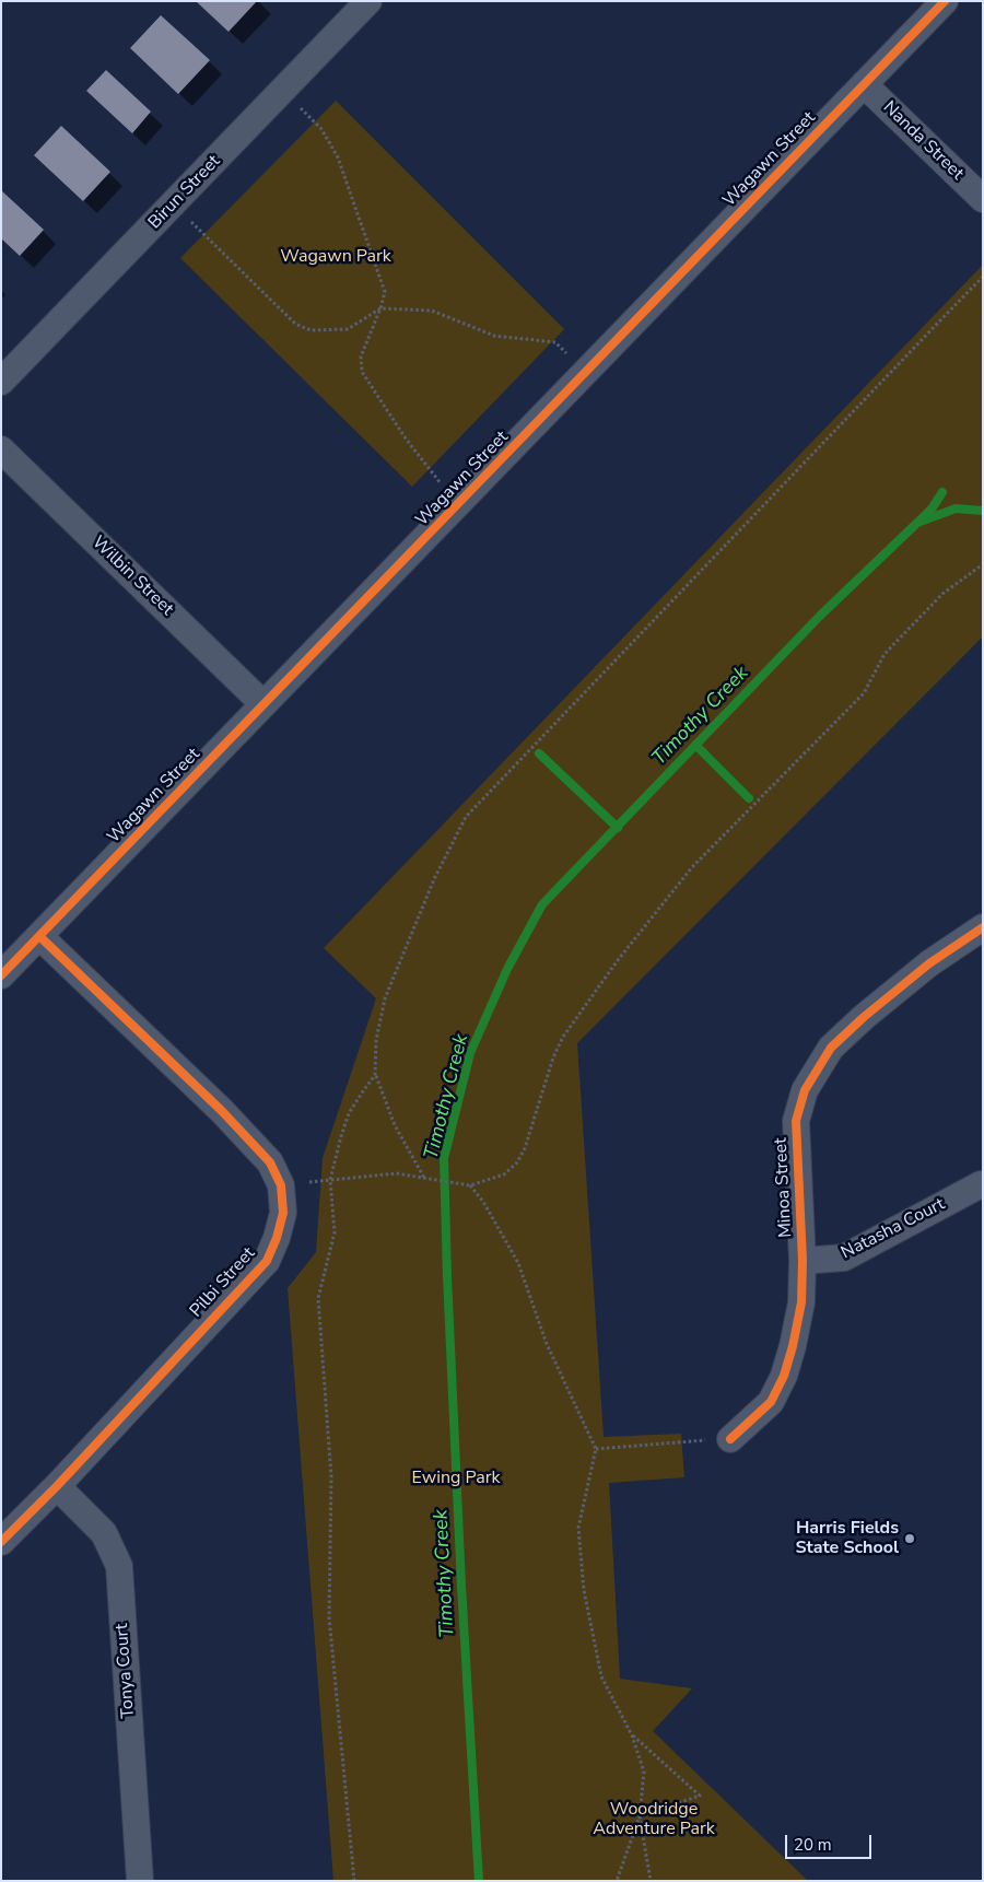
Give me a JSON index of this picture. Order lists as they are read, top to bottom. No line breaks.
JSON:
{"streets":{"street":["Nanda Street","Wagawn Street","Birun Street","Wilbin Street","Minoa Street","Natasha Court","Pilbi Street","Tonya Court"]},"crossings":[["Nanda Street","Wagawn Street"],["Wagawn Street","Wilbin Street"],["Wagawn Street","Pilbi Street"],["Minoa Street","Natasha Court"],["Pilbi Street","Tonya Court"]],"water":["Timothy Creek"],"parks":["Wagawn Park","Ewing Park","Woodridge Adventure Park"],"places":["Harris Fields State School"],"scale_bar":"20 m"}
